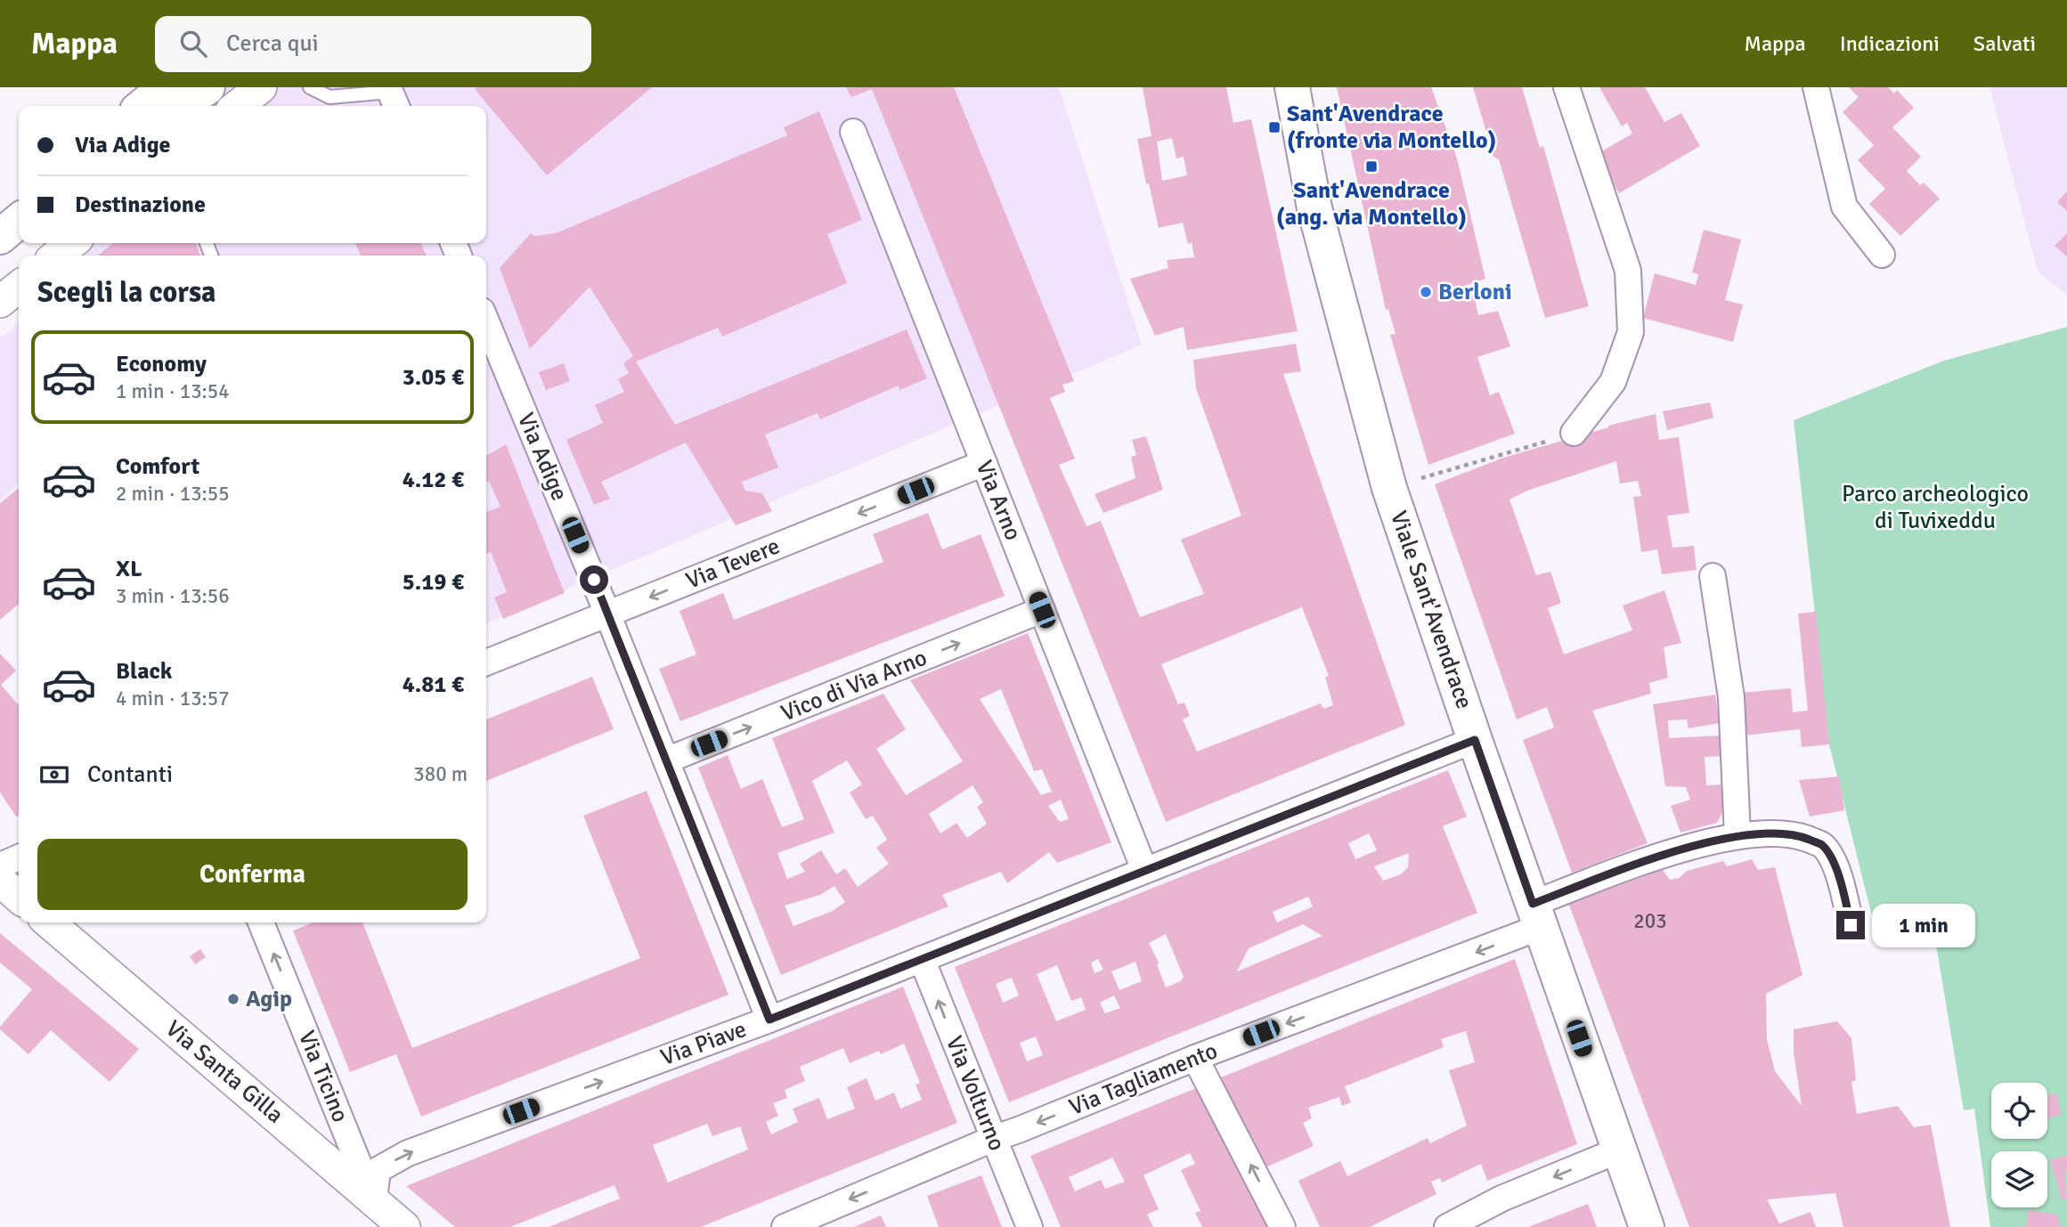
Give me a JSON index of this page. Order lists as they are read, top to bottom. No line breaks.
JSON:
{"streets":{"main road":["Viale Sant'Avendrace"],"street":["Via Adige","Via Arno","Via Tevere","Vico di Via Arno","Via Piave","Via Santa Gilla","Via Ticino","Via Tagliamento","Via Volturno"]},"crossings":[["Via Adige","Via Tevere"],["Via Adige","Vico di Via Arno"],["Via Adige","Via Piave"],["Via Arno","Via Tevere"],["Via Arno","Vico di Via Arno"],["Via Arno","Via Piave"],["Viale Sant'Avendrace","Via Piave"],["Viale Sant'Avendrace","Via Tagliamento"],["Via Piave","Via Santa Gilla"],["Via Piave","Via Ticino"],["Via Piave","Via Volturno"],["Via Santa Gilla","Via Ticino"],["Via Tagliamento","Via Volturno"]],"one_way":["Via Tevere","Vico di Via Arno","Via Piave","Via Ticino","Via Tagliamento","Via Volturno"],"parks":["Parco archeologico di Tuvixeddu"],"places":{"transit":["Sant'Avendrace (fronte via Montello)","Sant'Avendrace (ang. via Montello)"],"other":["Berloni","Agip"]},"house_numbers":["203"],"page":{"header":"Mappa","search":"Cerca qui","nav":["Mappa","Indicazioni","Salvati"],"banner":["Via Adige","Destinazione"],"heading":"Scegli la corsa","list":[{"name":"Economy","note":"1 min · 13:54","value":"3.05 €"},{"name":"Comfort","note":"2 min · 13:55","value":"4.12 €"},{"name":"XL","note":"3 min · 13:56","value":"5.19 €"},{"name":"Black","note":"4 min · 13:57","value":"4.81 €"}],"pay":["Contanti","380 m"],"buttons":"Conferma","bubble":"1 min"}}
